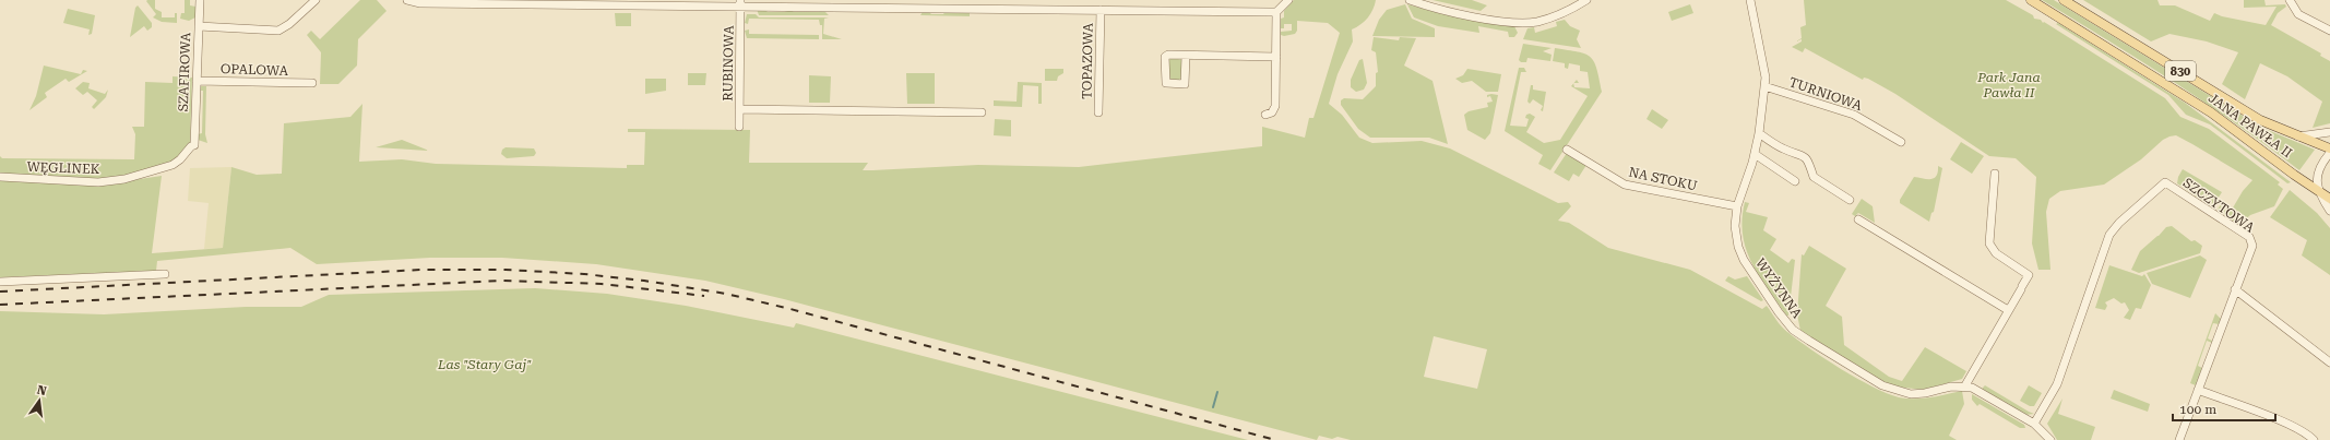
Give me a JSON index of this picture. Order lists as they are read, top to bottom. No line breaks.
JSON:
{"streets":{"main road":["830","JANA PAWŁA II"],"street":["TOPAZOWA","RUBINOWA","OPALOWA","SZAFIROWA","TURNIOWA","WĘGLINEK","NA STOKU","SZCZYTOWA","WYŻYNNA"]},"crossings":[["OPALOWA","SZAFIROWA"],["830","JANA PAWŁA II"],["SZAFIROWA","WĘGLINEK"],["TURNIOWA","WYŻYNNA"],["NA STOKU","WYŻYNNA"]],"parks":["Park Jana Pawła II","Las \"Stary Gaj\""],"scale_bar":"100 m","north":"top"}
